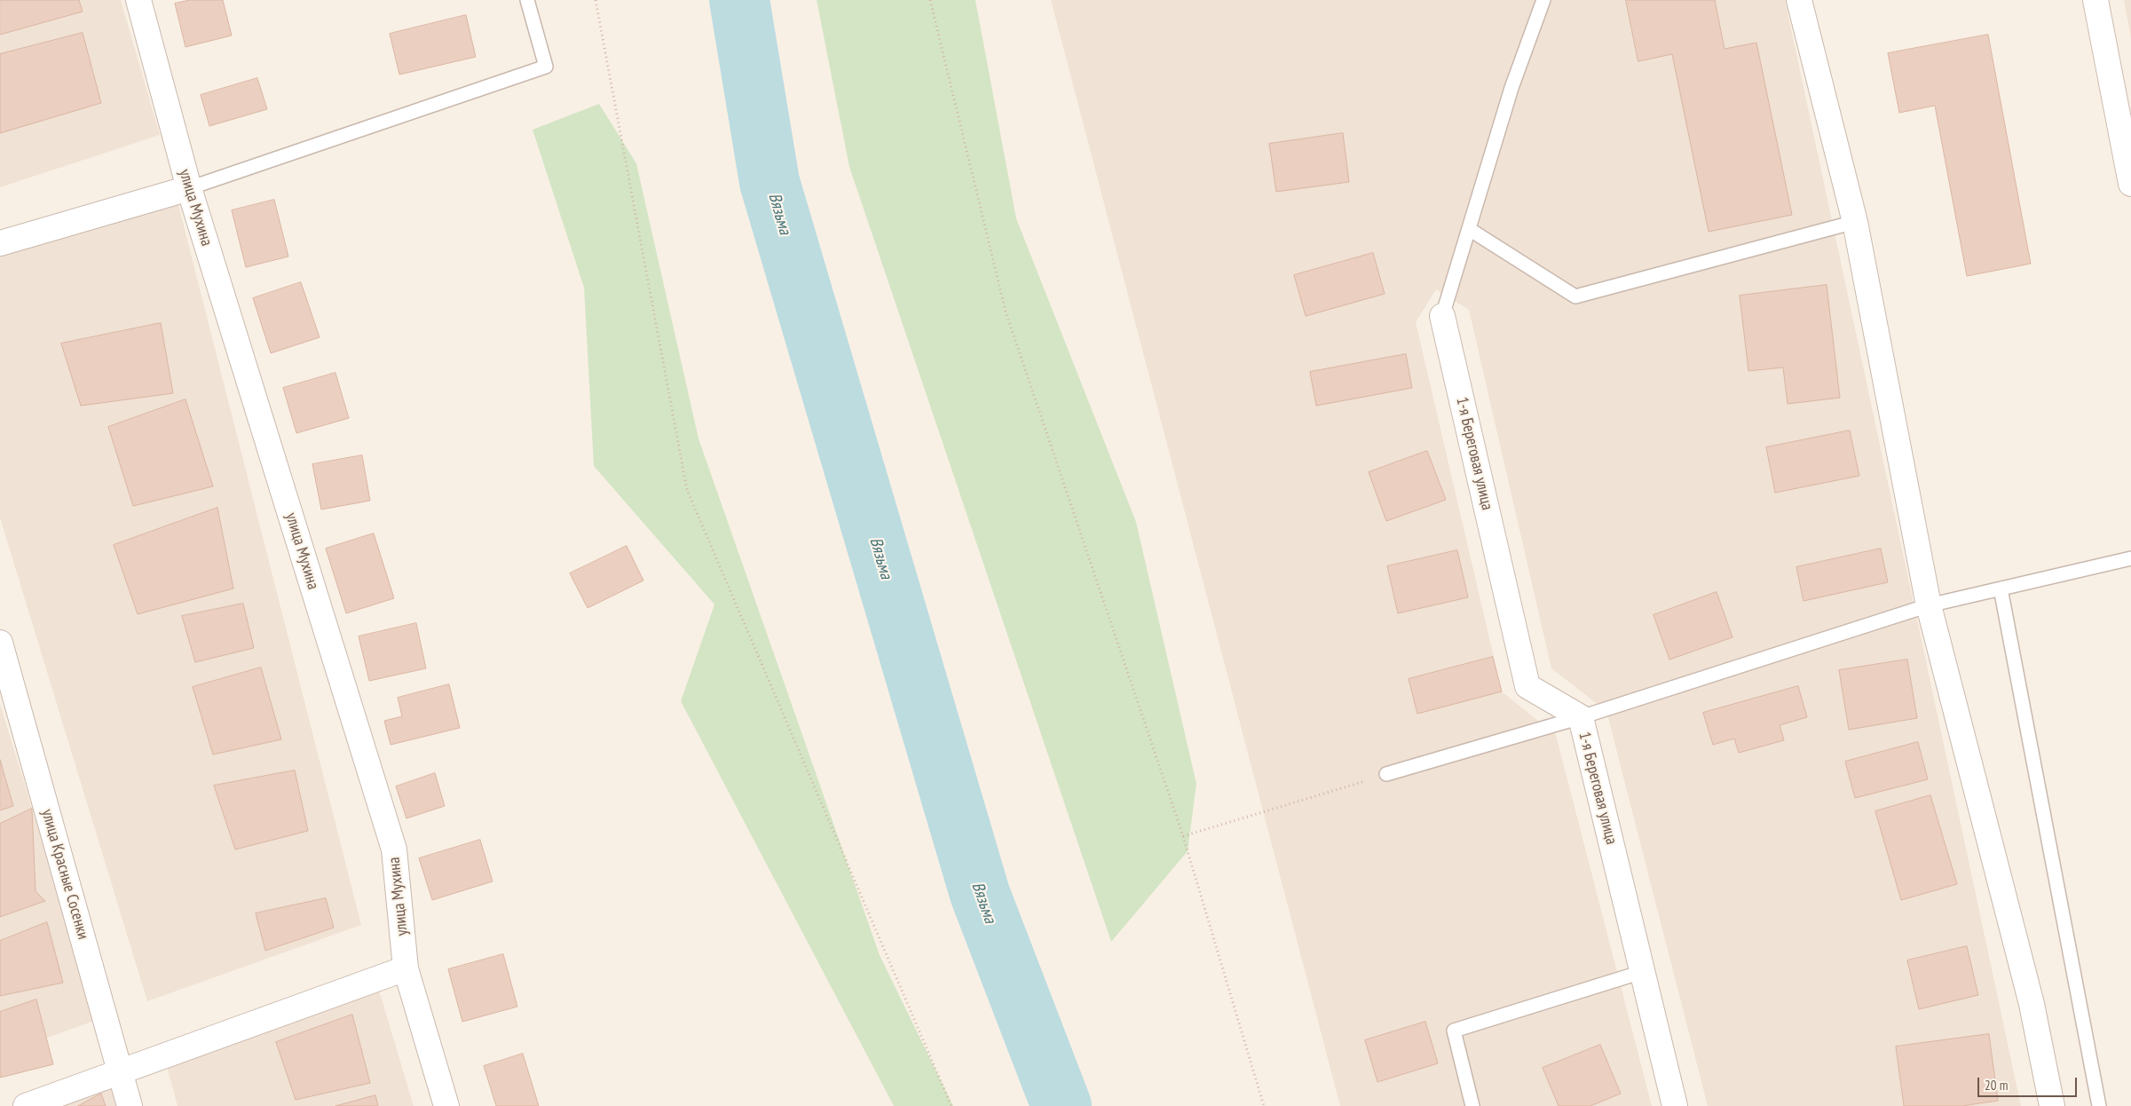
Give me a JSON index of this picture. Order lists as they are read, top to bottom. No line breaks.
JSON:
{"streets":{"street":["улица Мухина","1-я Береговая улица","улица Красные Сосенки"]},"water":["Вязьма"],"scale_bar":"20 m"}
